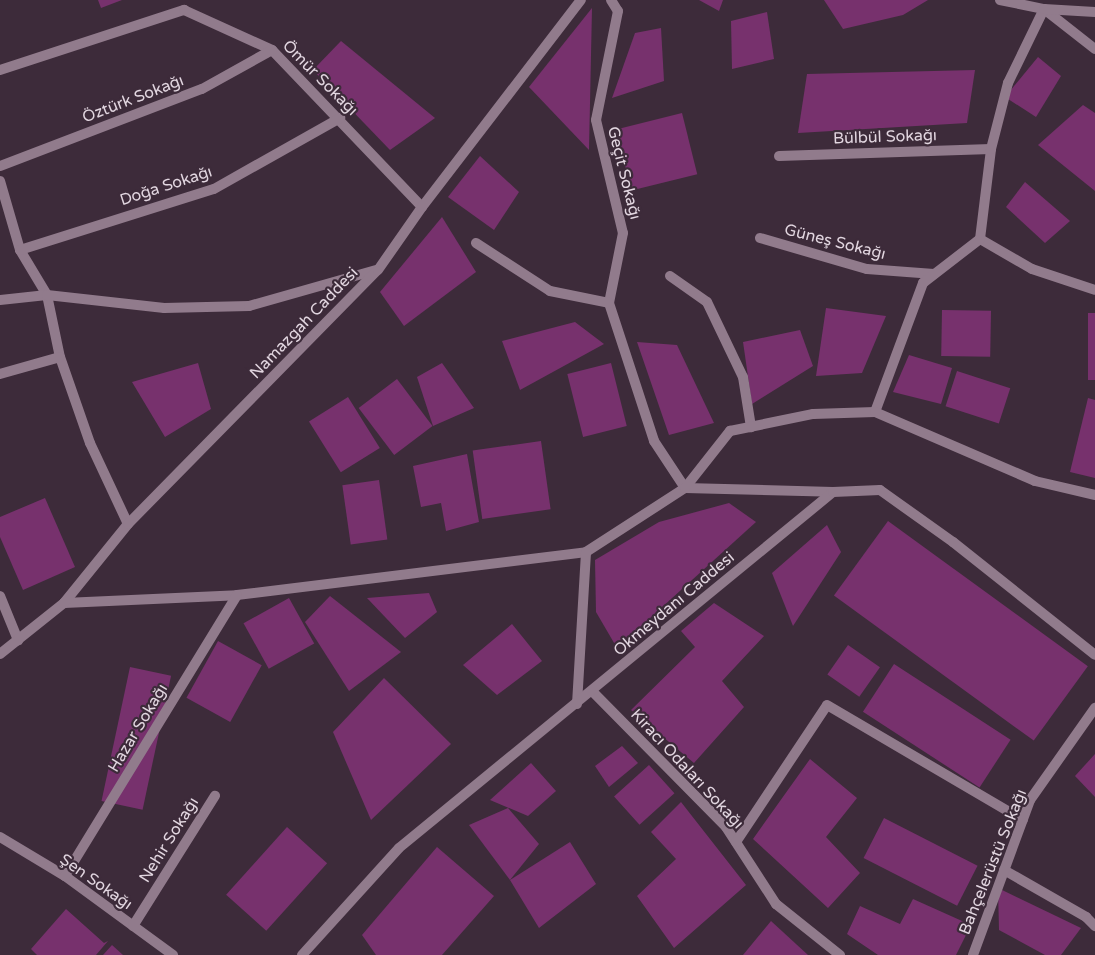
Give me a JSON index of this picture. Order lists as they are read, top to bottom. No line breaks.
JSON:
{"streets":{"street":["Ömür Sokağı","Öztürk Sokağı","Bülbül Sokağı","Geçit Sokağı","Doğa Sokağı","Güneş Sokağı","Namazgah Caddesi","Okmeydanı Caddesi","Hazar Sokağı","Kiracı Odaları Sokağı","Nehir Sokağı","Bahçelerüstü Sokağı","Şen Sokağı"]},"crossings":[["Ömür Sokağı","Öztürk Sokağı"],["Ömür Sokağı","Doğa Sokağı"],["Ömür Sokağı","Namazgah Caddesi"],["Okmeydanı Caddesi","Kiracı Odaları Sokağı"],["Hazar Sokağı","Şen Sokağı"],["Nehir Sokağı","Şen Sokağı"]]}
